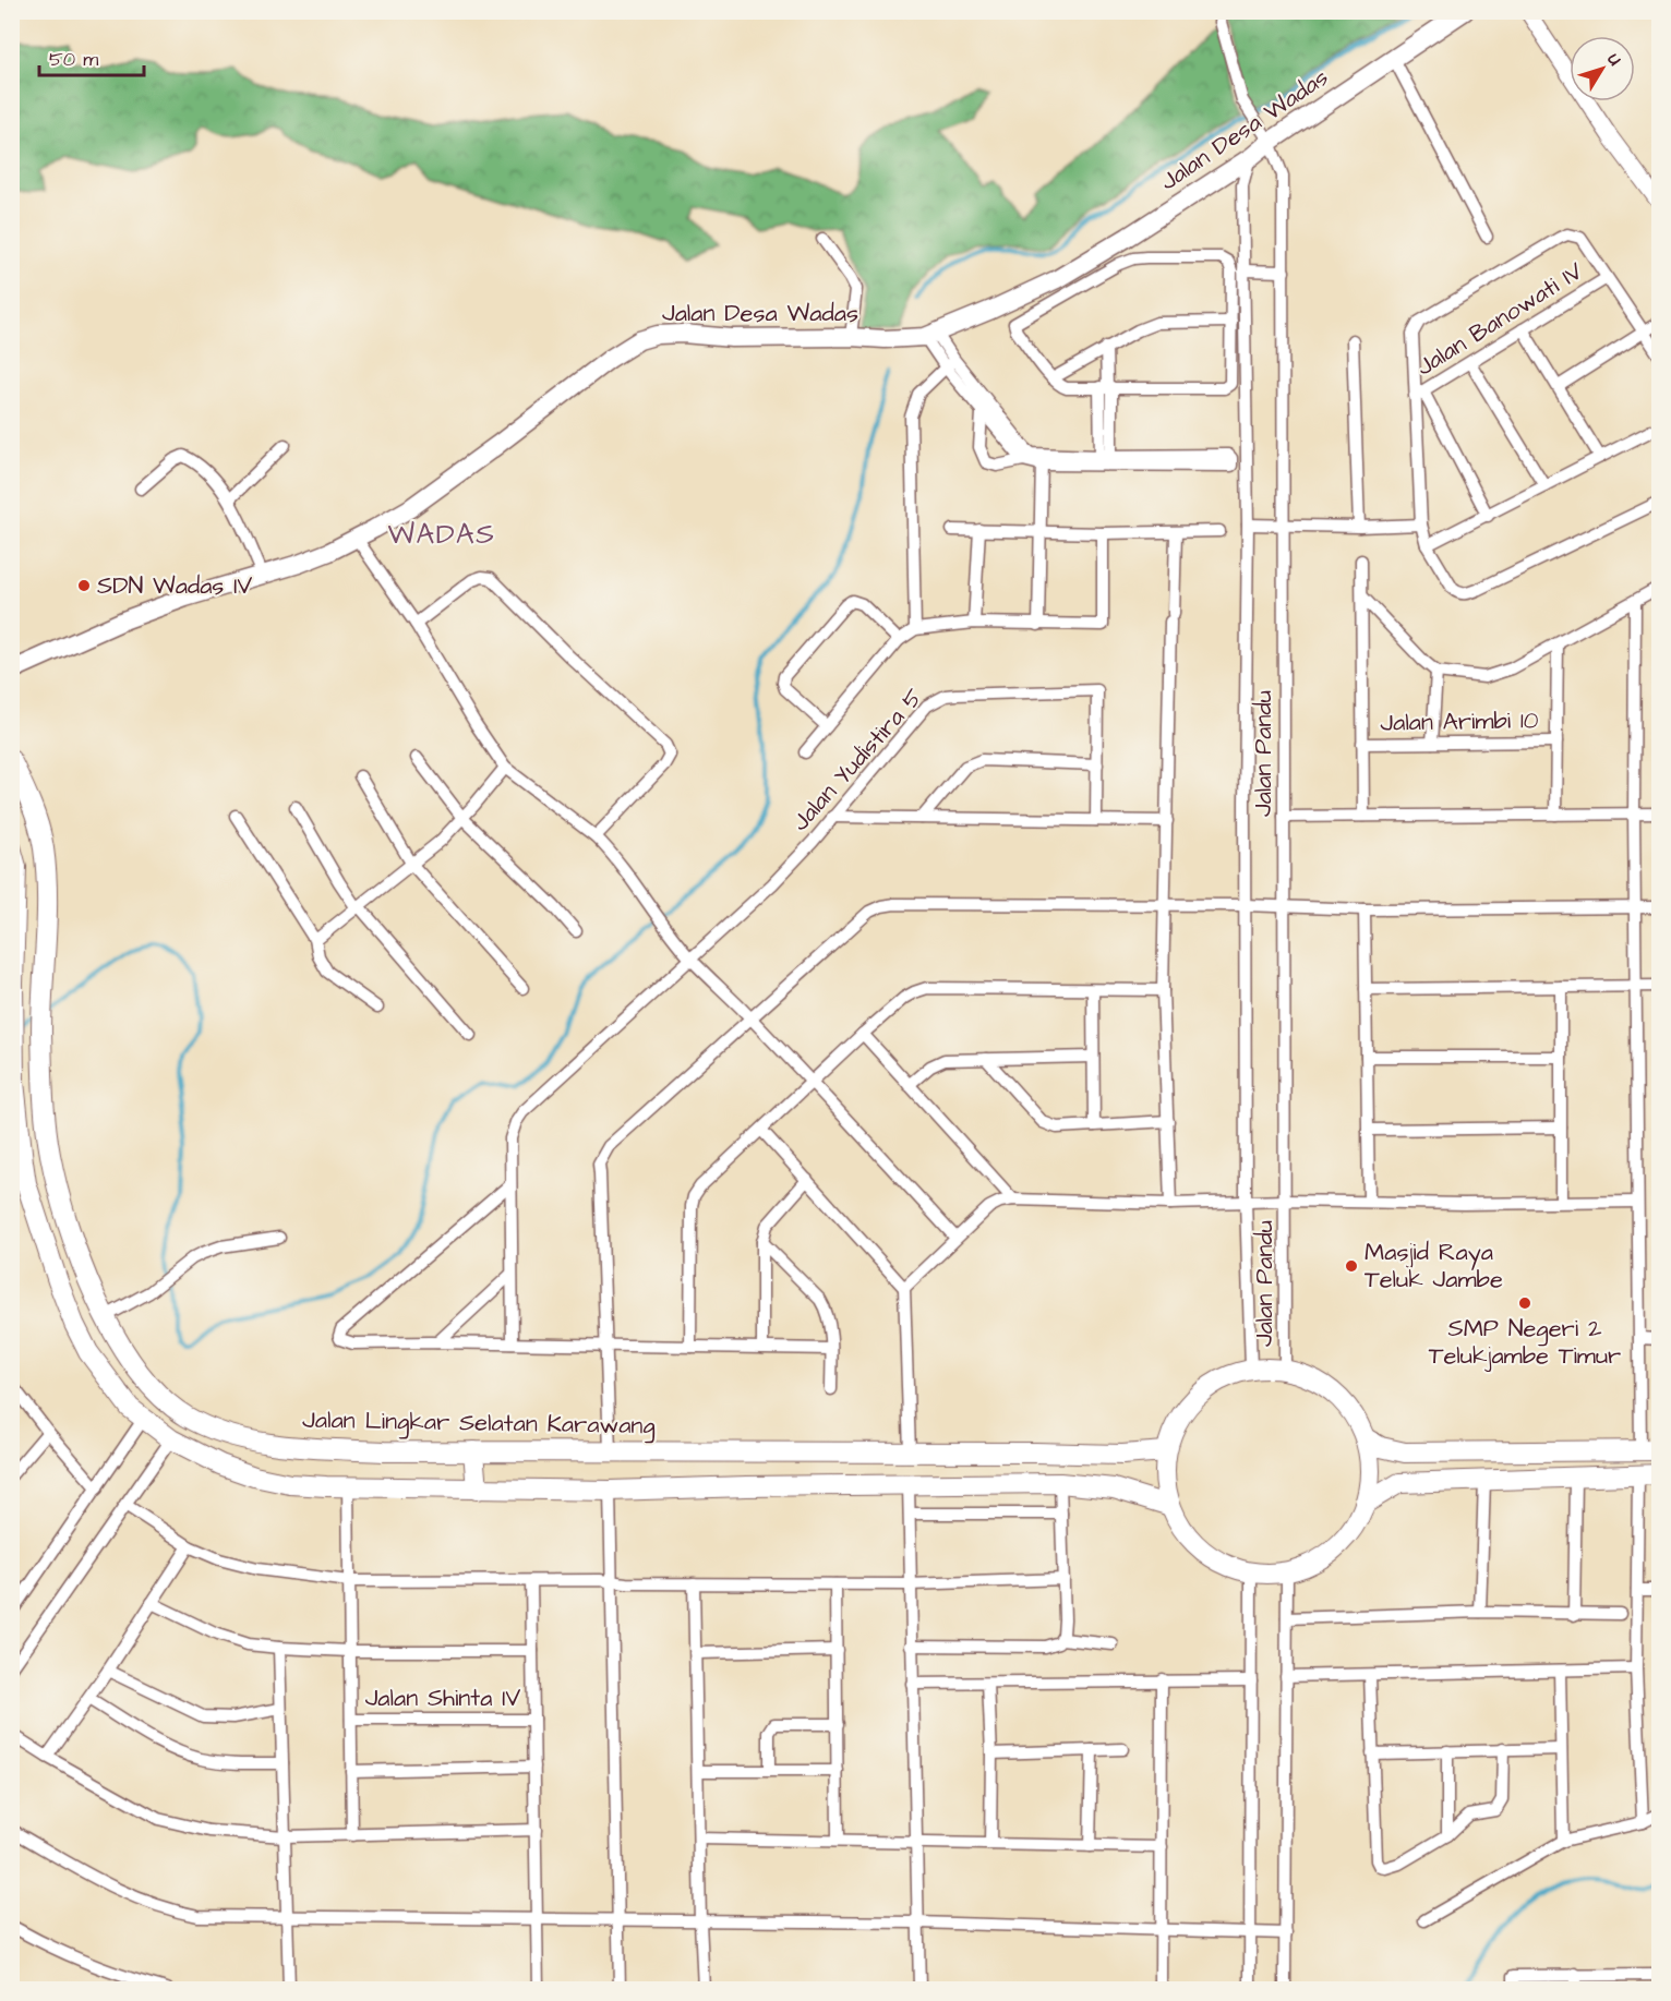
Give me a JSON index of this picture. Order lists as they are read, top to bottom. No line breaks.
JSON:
{"streets":{"main road":["Jalan Desa Wadas","Jalan Lingkar Selatan Karawang"],"street":["Jalan Banowati IV","Jalan Arimbi 10","Jalan Pandu","Jalan Yudistira 5","Jalan Shinta IV"]},"crossings":[["Jalan Desa Wadas","Jalan Pandu"],["Jalan Pandu","Jalan Lingkar Selatan Karawang"]],"districts":["WADAS"],"places":["SDN Wadas IV","Masjid Raya Teluk Jambe","SMP Negeri 2 Telukjambe Timur"],"scale_bar":"50 m","north":"top right"}
